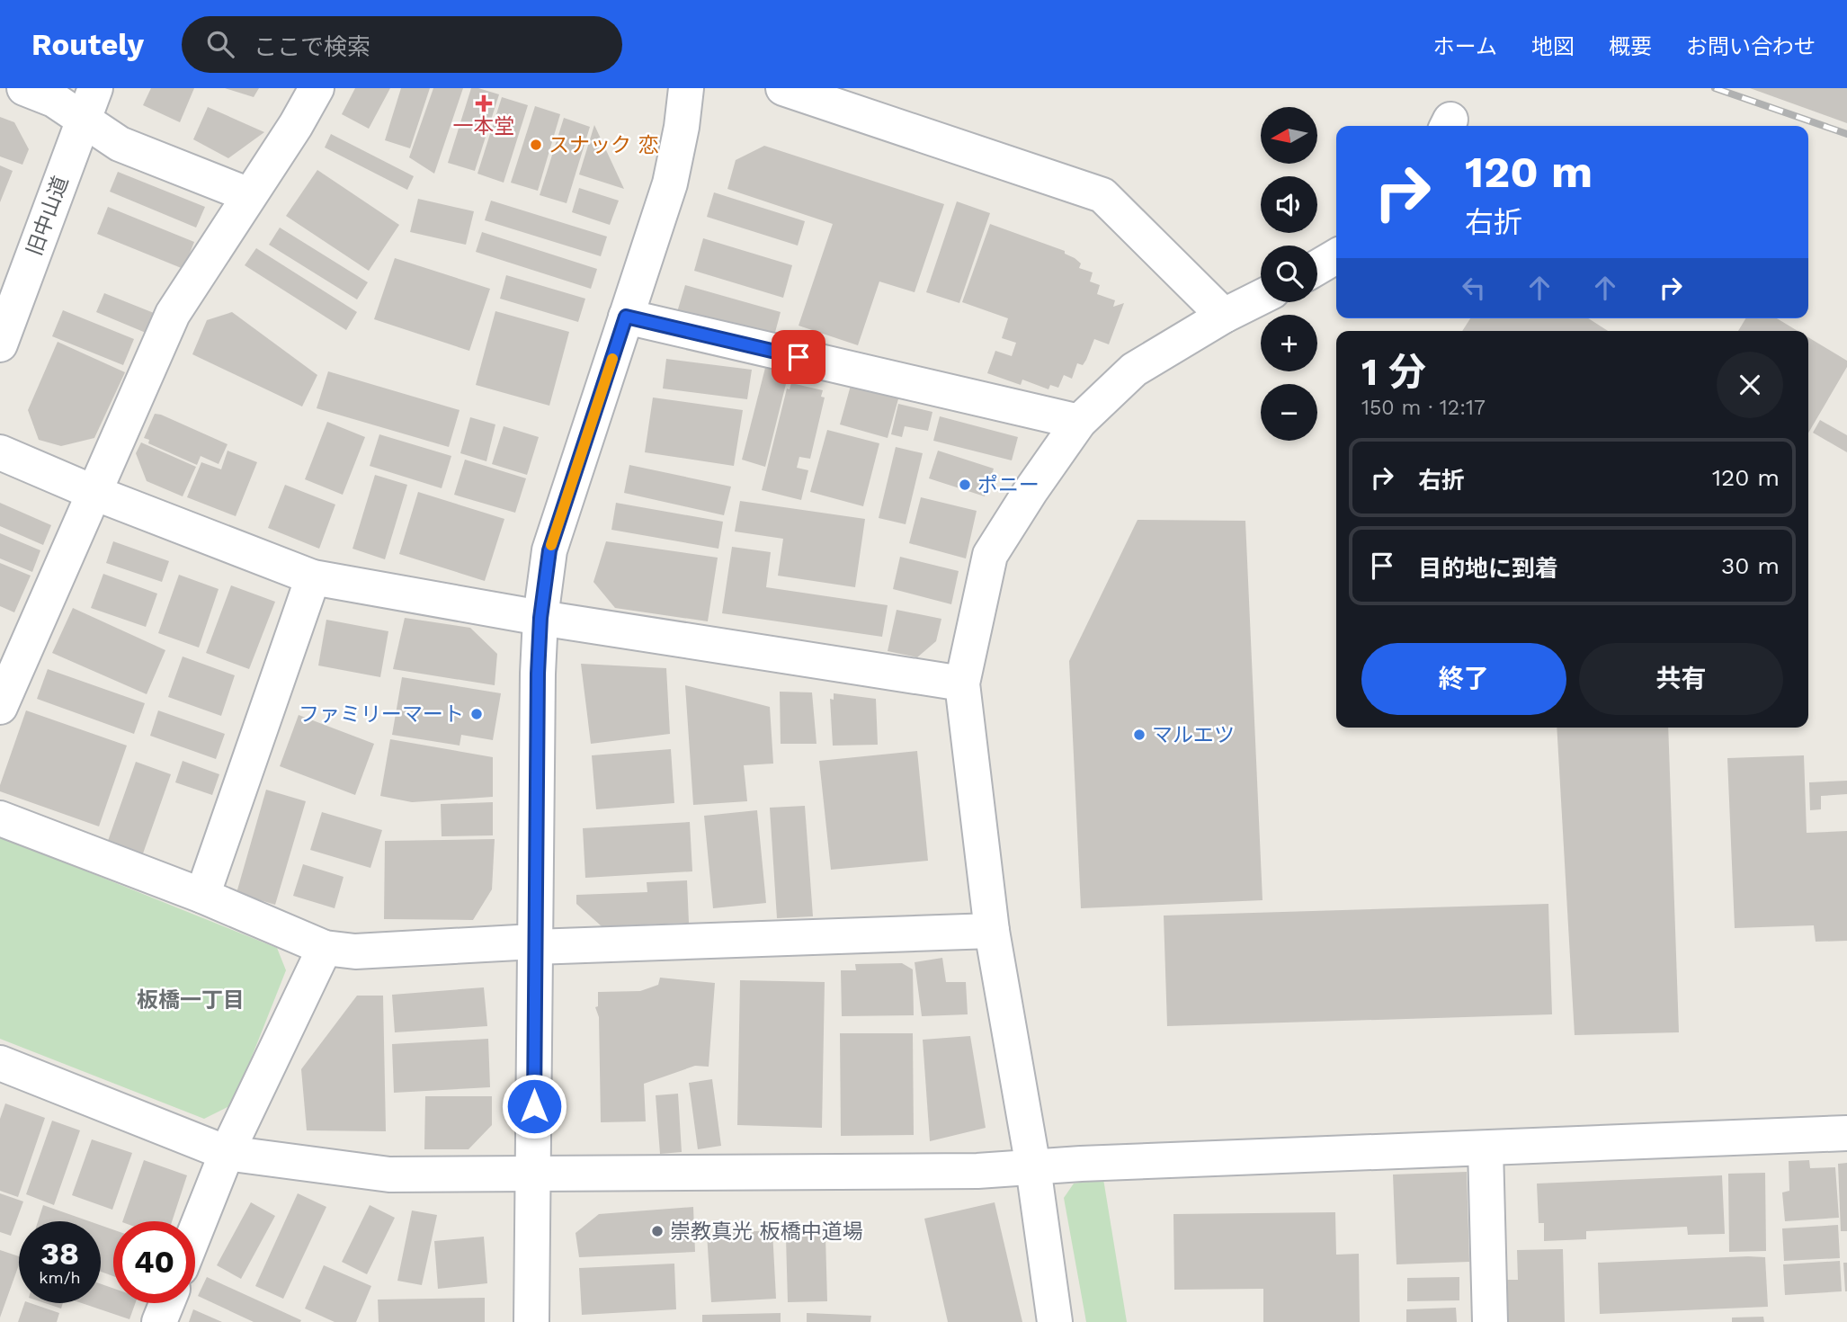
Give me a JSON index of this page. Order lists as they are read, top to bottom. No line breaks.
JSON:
{"streets":{"street":["旧中山道"]},"districts":["板橋一丁目"],"places":{"health":["一本堂"],"other":["スナック 恋","ポニー","ファミリーマート","マルエツ","崇教真光 板橋中道場"]},"north":"left","page":{"header":"Routely","search":"ここで検索","nav":["ホーム","地図","概要","お問い合わせ"],"map_buttons":["+","−"],"turn":["120 m","右折"],"heading":["1 分","150 m · 12:17"],"list":[{"name":"右折","value":"120 m"},{"name":"目的地に到着","value":"30 m"}],"buttons":["終了","共有"],"speed":"38 km/h","limit":"40"}}
